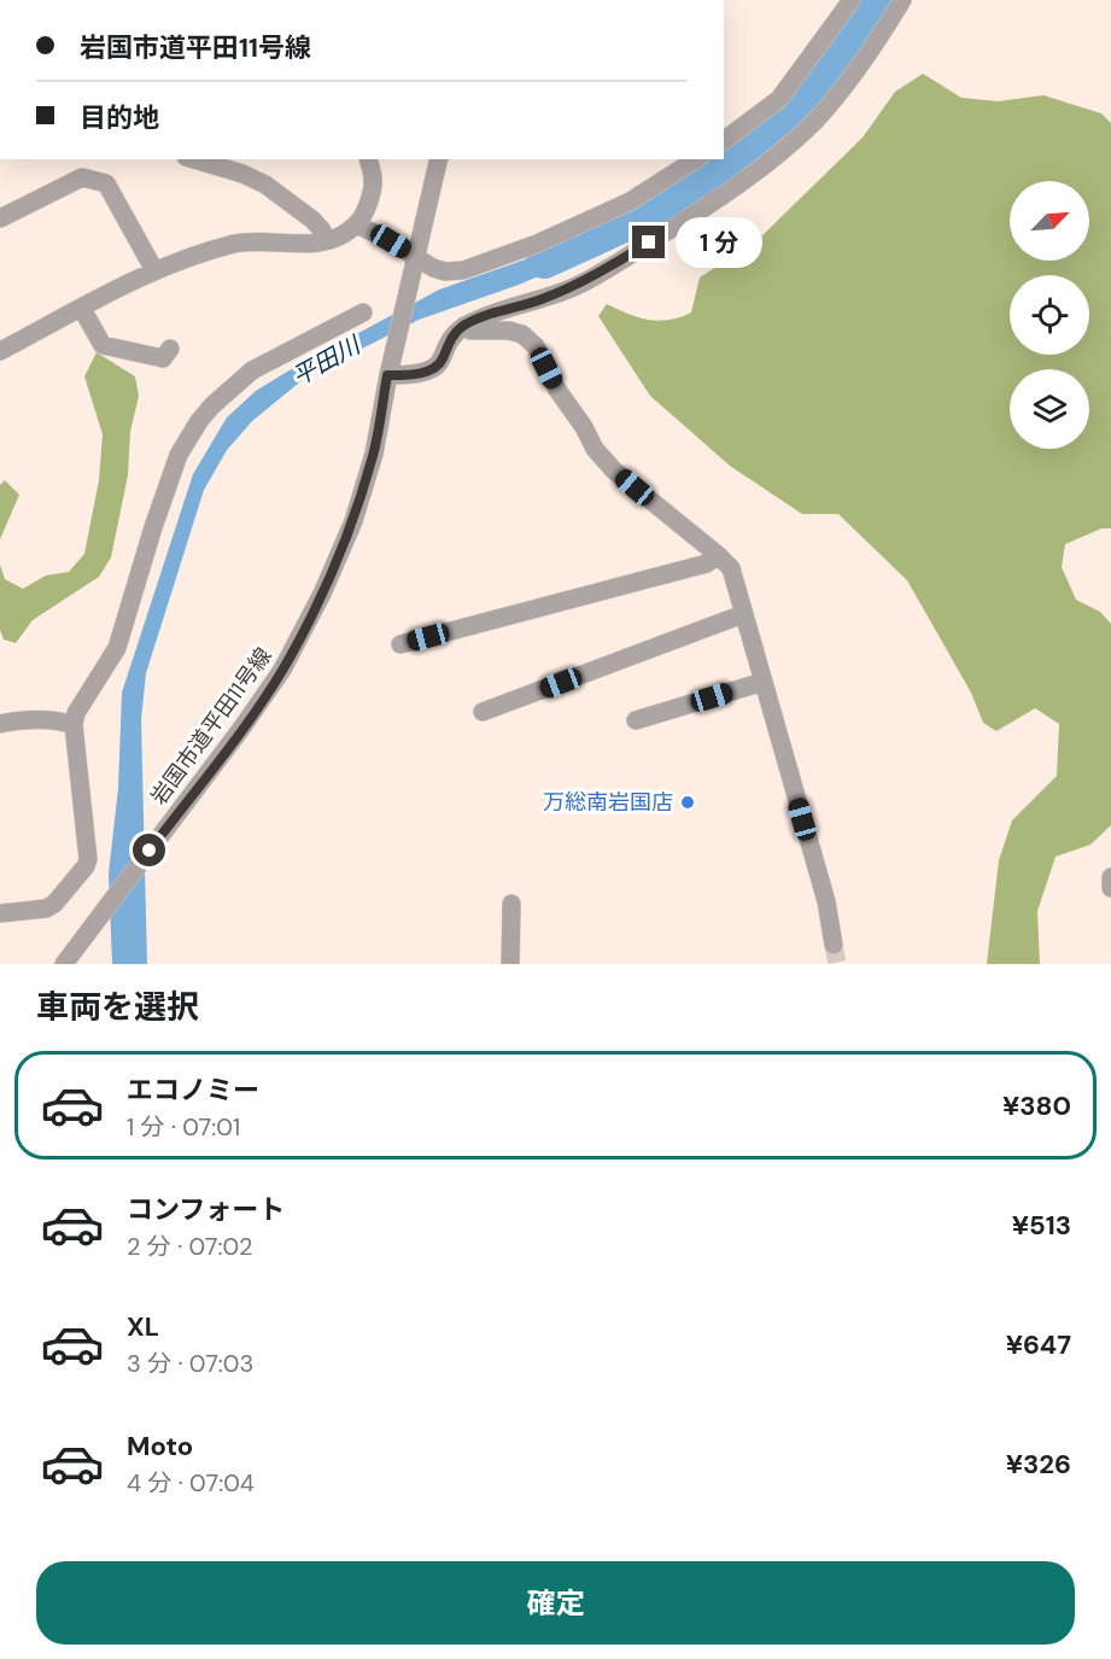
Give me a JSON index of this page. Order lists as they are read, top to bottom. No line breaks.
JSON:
{"streets":{"street":["岩国市道平田11号線"]},"water":["平田川"],"places":["万総南岩国店"],"north":"top right","page":{"banner":["岩国市道平田11号線","目的地"],"bubble":"1 分","heading":"車両を選択","list":[{"name":"エコノミー","note":"1 分 · 07:01","value":"¥380"},{"name":"コンフォート","note":"2 分 · 07:02","value":"¥513"},{"name":"XL","note":"3 分 · 07:03","value":"¥647"},{"name":"Moto","note":"4 分 · 07:04","value":"¥326"}],"buttons":"確定"}}
